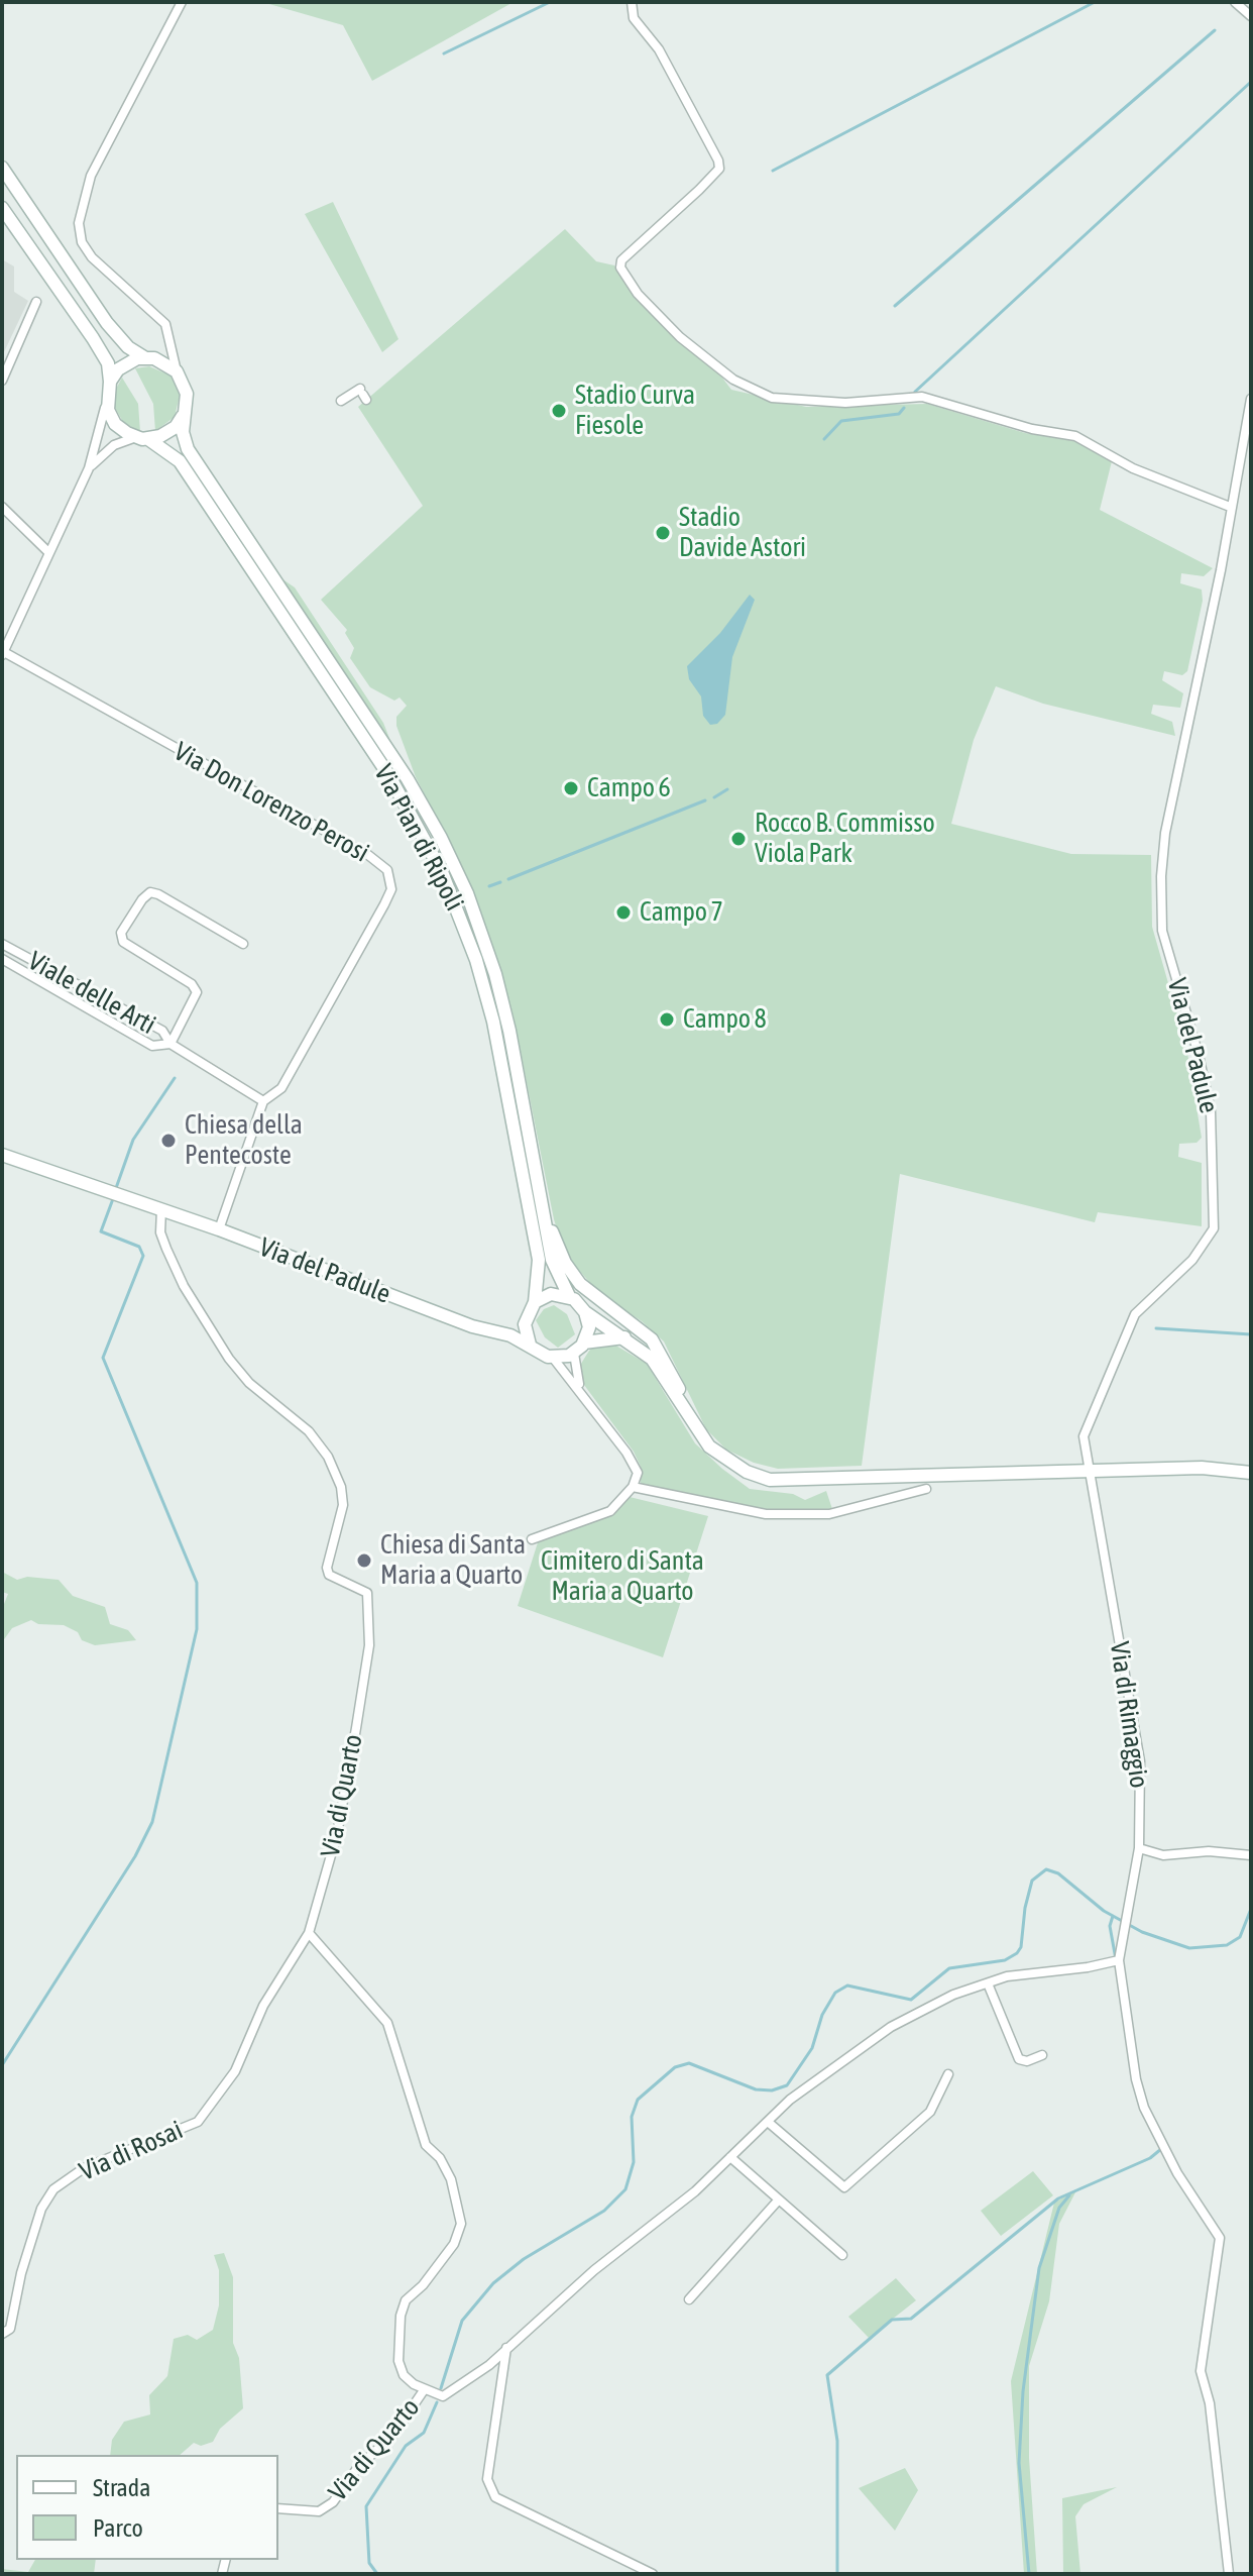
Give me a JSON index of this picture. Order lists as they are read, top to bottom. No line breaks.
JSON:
{"streets":{"main road":["Via Pian di Ripoli","Via del Padule"],"street":["Via Don Lorenzo Perosi","Viale delle Arti","Via di Rimaggio","Via di Quarto","Via di Rosai"]},"crossings":[["Via Don Lorenzo Perosi","Viale delle Arti"],["Via Pian di Ripoli","Via del Padule"],["Via del Padule","Via di Rimaggio"],["Via del Padule","Via di Quarto"],["Via di Rimaggio","Via di Quarto"],["Via di Quarto","Via di Rosai"]],"parks":["Cimitero di Santa Maria a Quarto"],"places":["Stadio Curva Fiesole","Stadio Davide Astori","Campo 6","Rocco B. Commisso Viola Park","Campo 7","Campo 8","Chiesa della Pentecoste","Chiesa di Santa Maria a Quarto"],"legend":["Strada","Parco"]}
